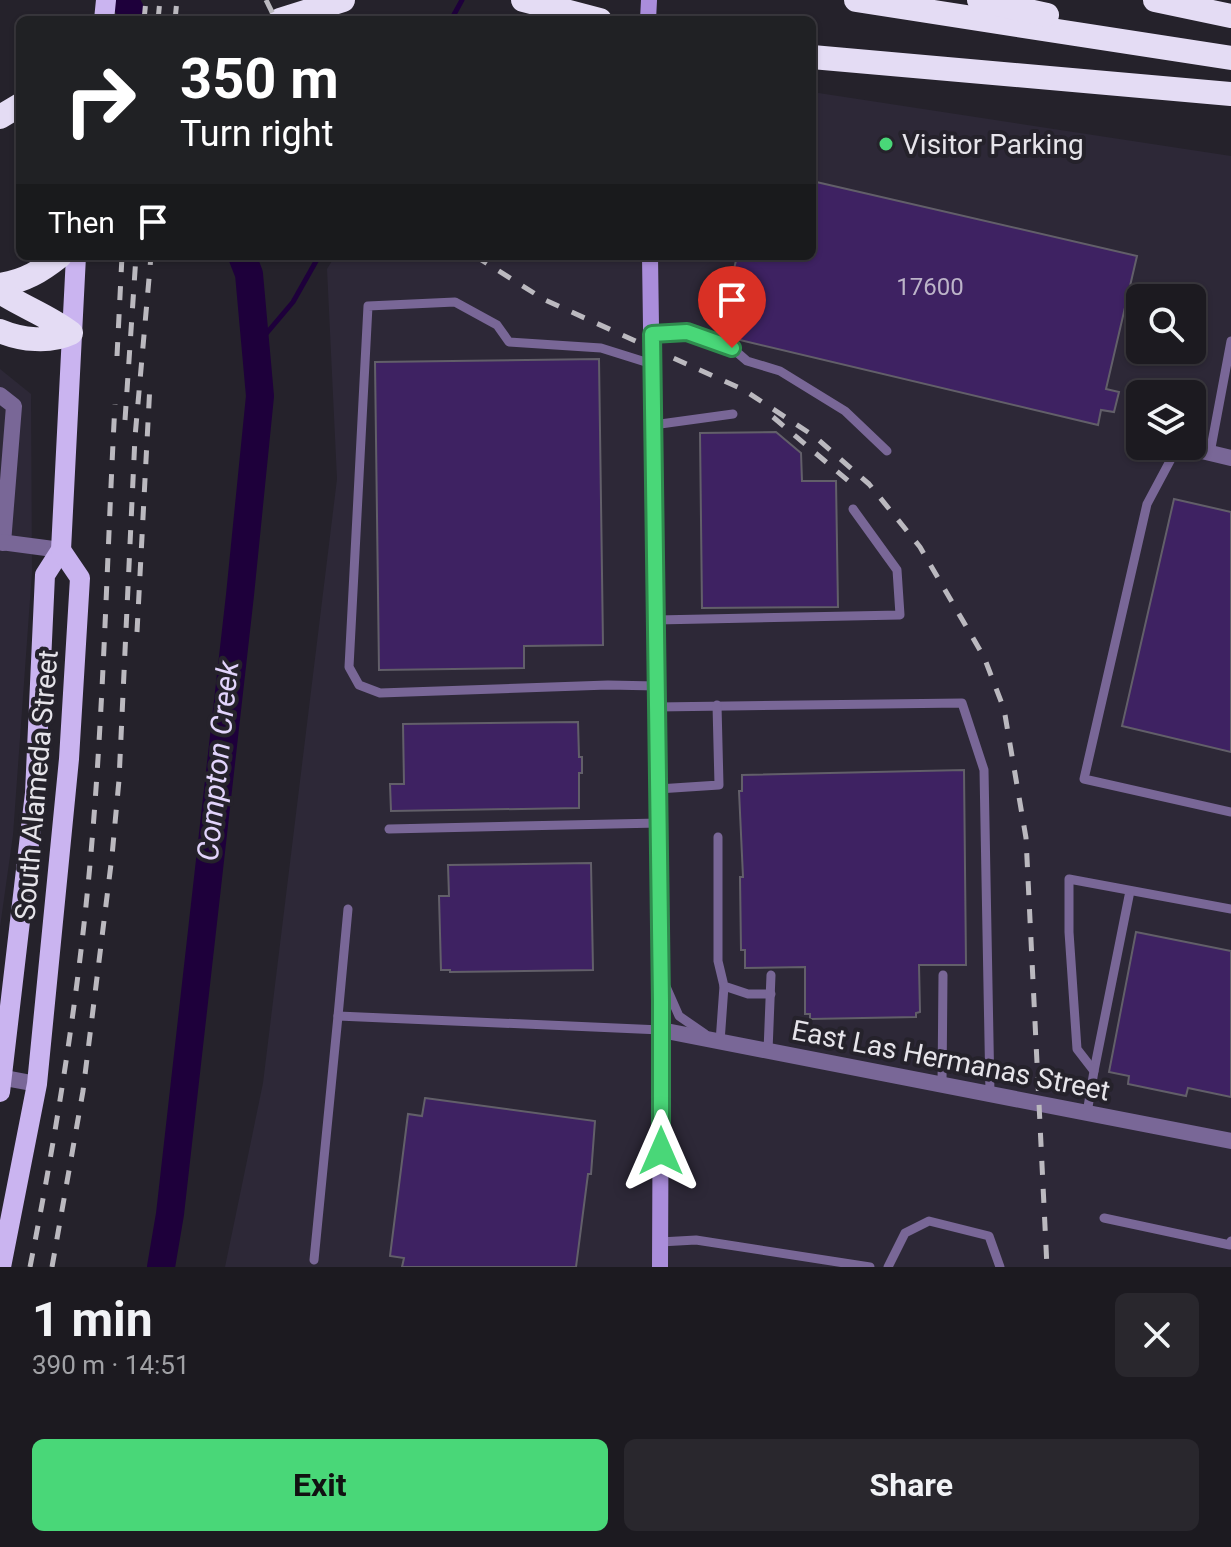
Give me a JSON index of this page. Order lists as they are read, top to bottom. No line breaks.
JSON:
{"streets":{"main road":["South Alameda Street"],"street":["East Las Hermanas Street"]},"water":["Compton Creek"],"places":["Visitor Parking"],"house_numbers":["17600"],"page":{"turn":["350 m","Turn right"],"then":"Then","heading":["1 min","390 m · 14:51"],"buttons":["Exit","Share"]}}
